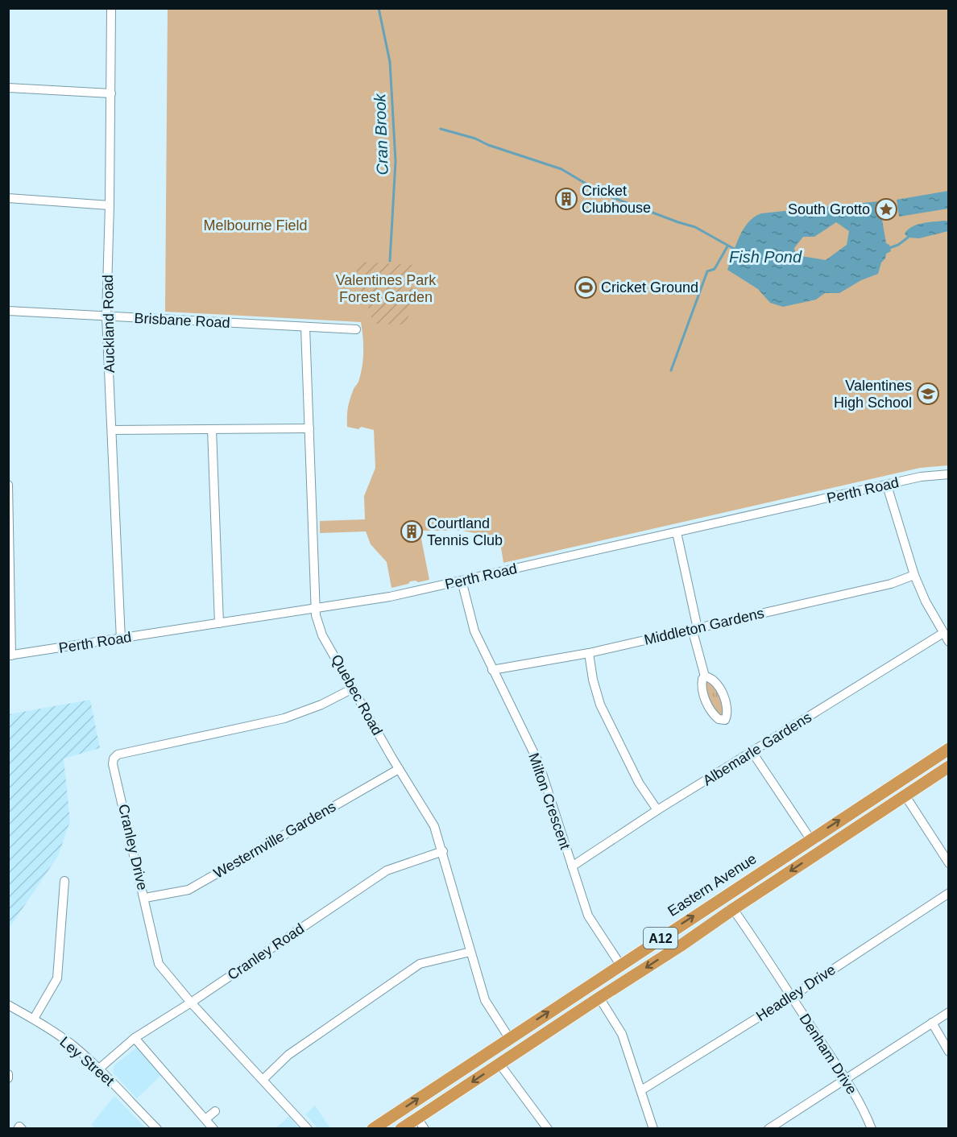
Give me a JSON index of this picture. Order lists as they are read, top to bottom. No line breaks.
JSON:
{"streets":{"highway":["Eastern Avenue","A12"],"street":["Brisbane Road","Auckland Road","Perth Road","Middleton Gardens","Quebec Road","Albemarle Gardens","Milton Crescent","Westernville Gardens","Cranley Drive","Cranley Road","Headley Drive","Denham Drive","Ley Street"]},"crossings":[["Brisbane Road","Auckland Road"],["Brisbane Road","Quebec Road"],["Auckland Road","Perth Road"],["Perth Road","Quebec Road"],["Perth Road","Milton Crescent"],["Middleton Gardens","Milton Crescent"],["Quebec Road","Westernville Gardens"],["Quebec Road","Cranley Drive"],["Quebec Road","Eastern Avenue"],["Quebec Road","Cranley Road"],["Albemarle Gardens","Milton Crescent"],["Milton Crescent","Eastern Avenue"],["Westernville Gardens","Cranley Drive"],["Cranley Drive","Cranley Road"],["A12","Denham Drive"],["Cranley Road","Ley Street"],["Headley Drive","Denham Drive"]],"water":["Cran Brook","Fish Pond"],"parks":["Melbourne Field","Valentines Park Forest Garden"],"places":{"building":["Cricket Clubhouse","Courtland Tennis Club"],"place":["South Grotto"],"sports":["Cricket Ground"],"school or university":["Valentines High School"]}}
